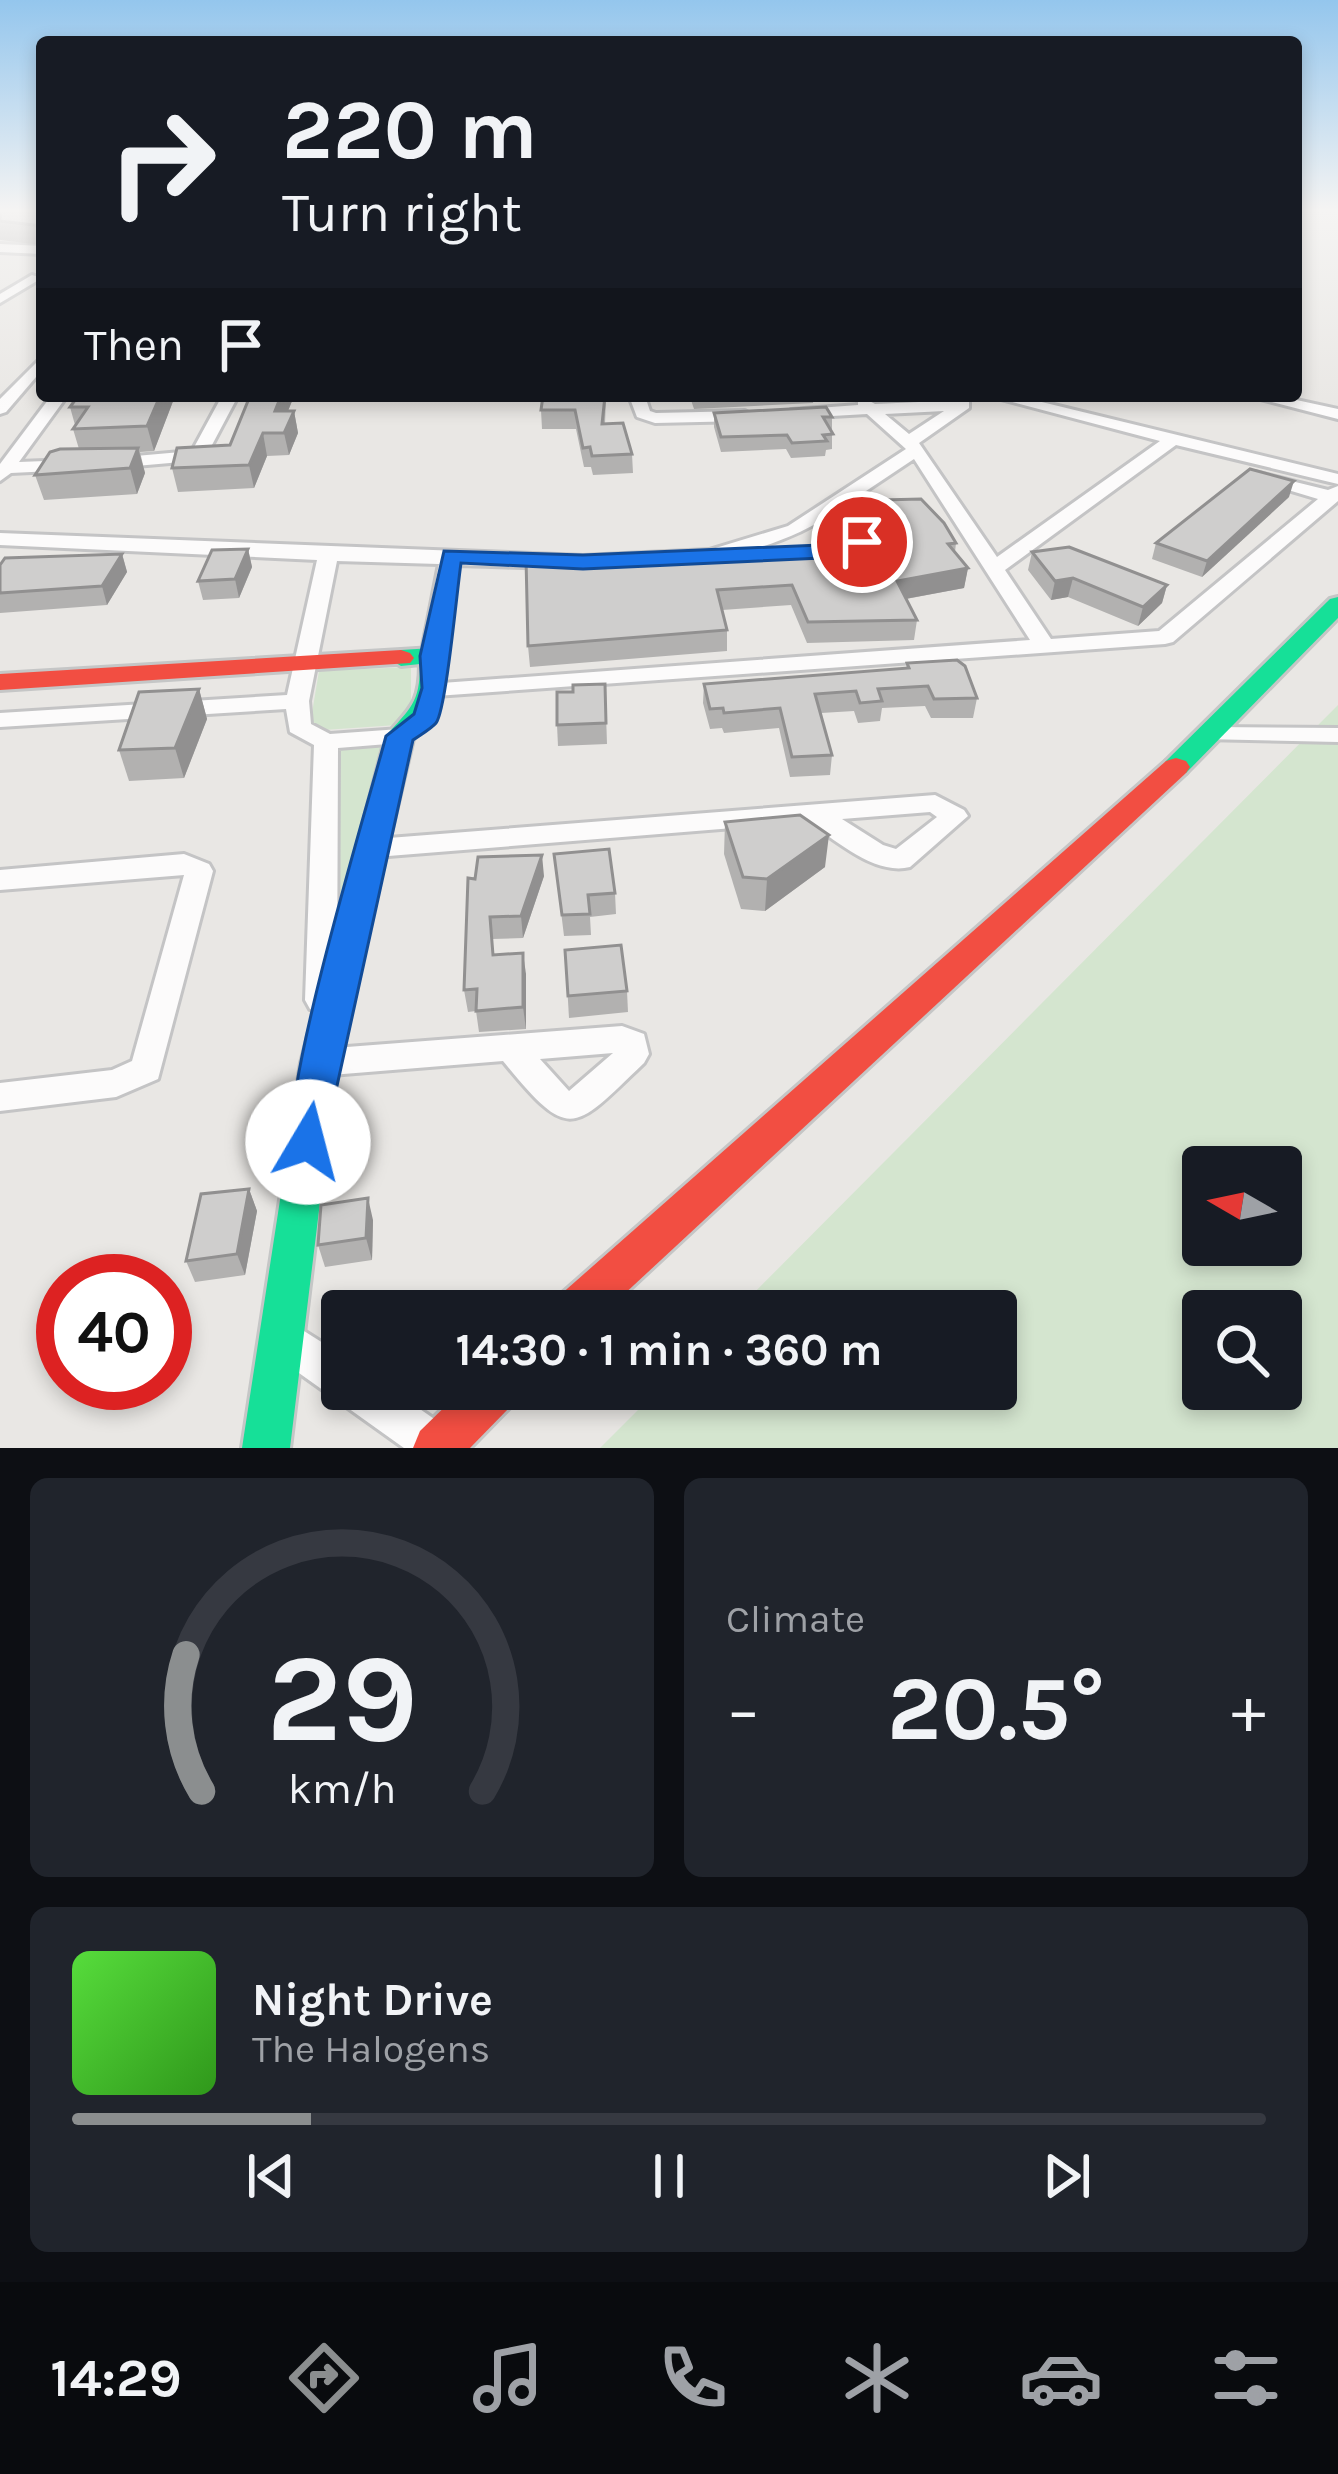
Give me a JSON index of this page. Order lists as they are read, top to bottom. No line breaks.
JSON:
{"north":"left","page":{"turn":["220 m","Turn right"],"then":"Then","limit":"40","trip":"14:30 · 1 min · 360 m","tile":"Climate","heat":["−","20.5°","+"],"song":["Night Drive","The Halogens"],"tabs":"14:29","gauge":["29","km/h"]}}
